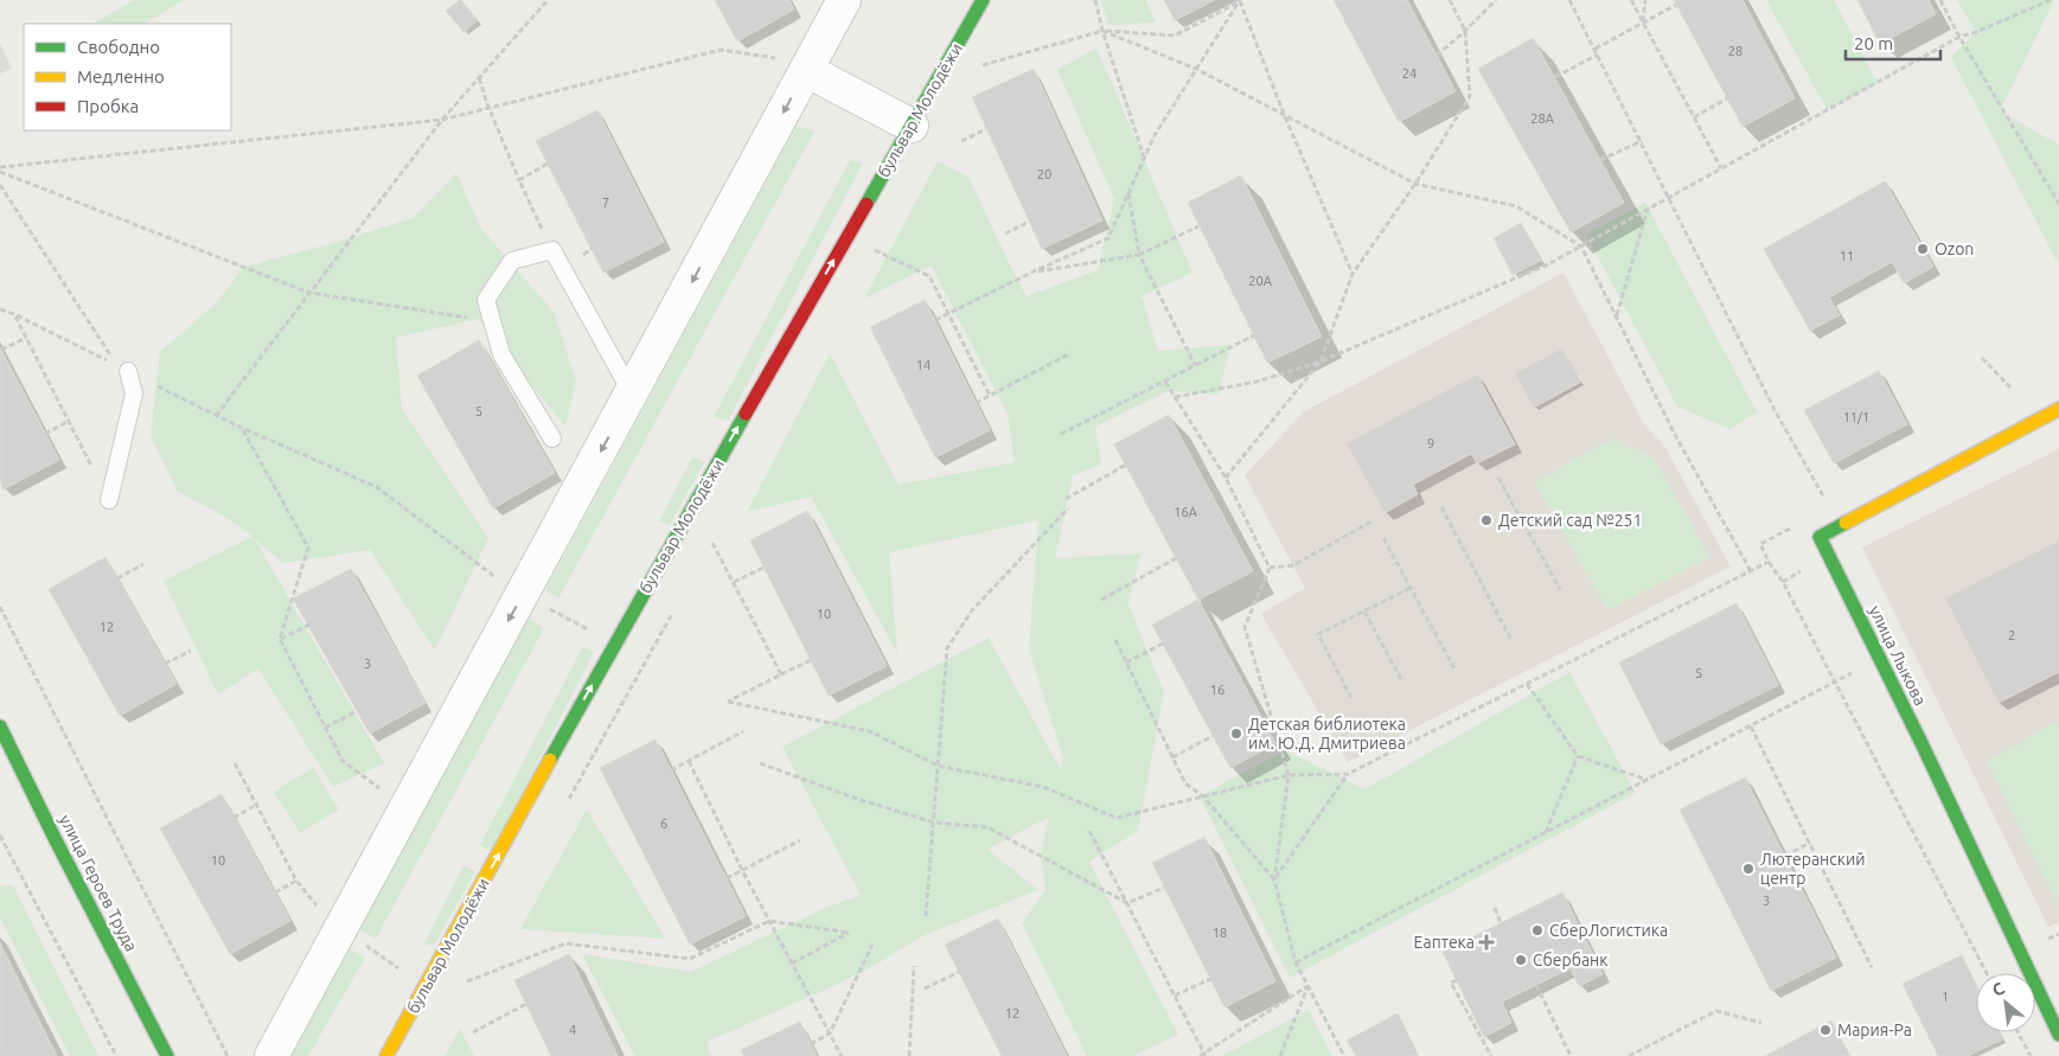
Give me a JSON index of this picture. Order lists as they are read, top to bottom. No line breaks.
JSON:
{"streets":{"street":["бульвар Молодёжи","улица Лыкова","улица Героев Труда"]},"places":{"other":["Ozon","Детский сад №251","Детская библиотека им. Ю.Д. Дмитриева","Лютеранский центр","СберЛогистика","Сбербанк","Мария-Ра"],"health":["Еаптека"]},"house_numbers":["28","24","28А","20","7","11","20А","14","5","11/1","9","16А","10","12","2","3","5","16","6","10","3","18","1","12","4"],"legend":["Свободно","Медленно","Пробка"],"scale_bar":"20 m","north":"top left"}
